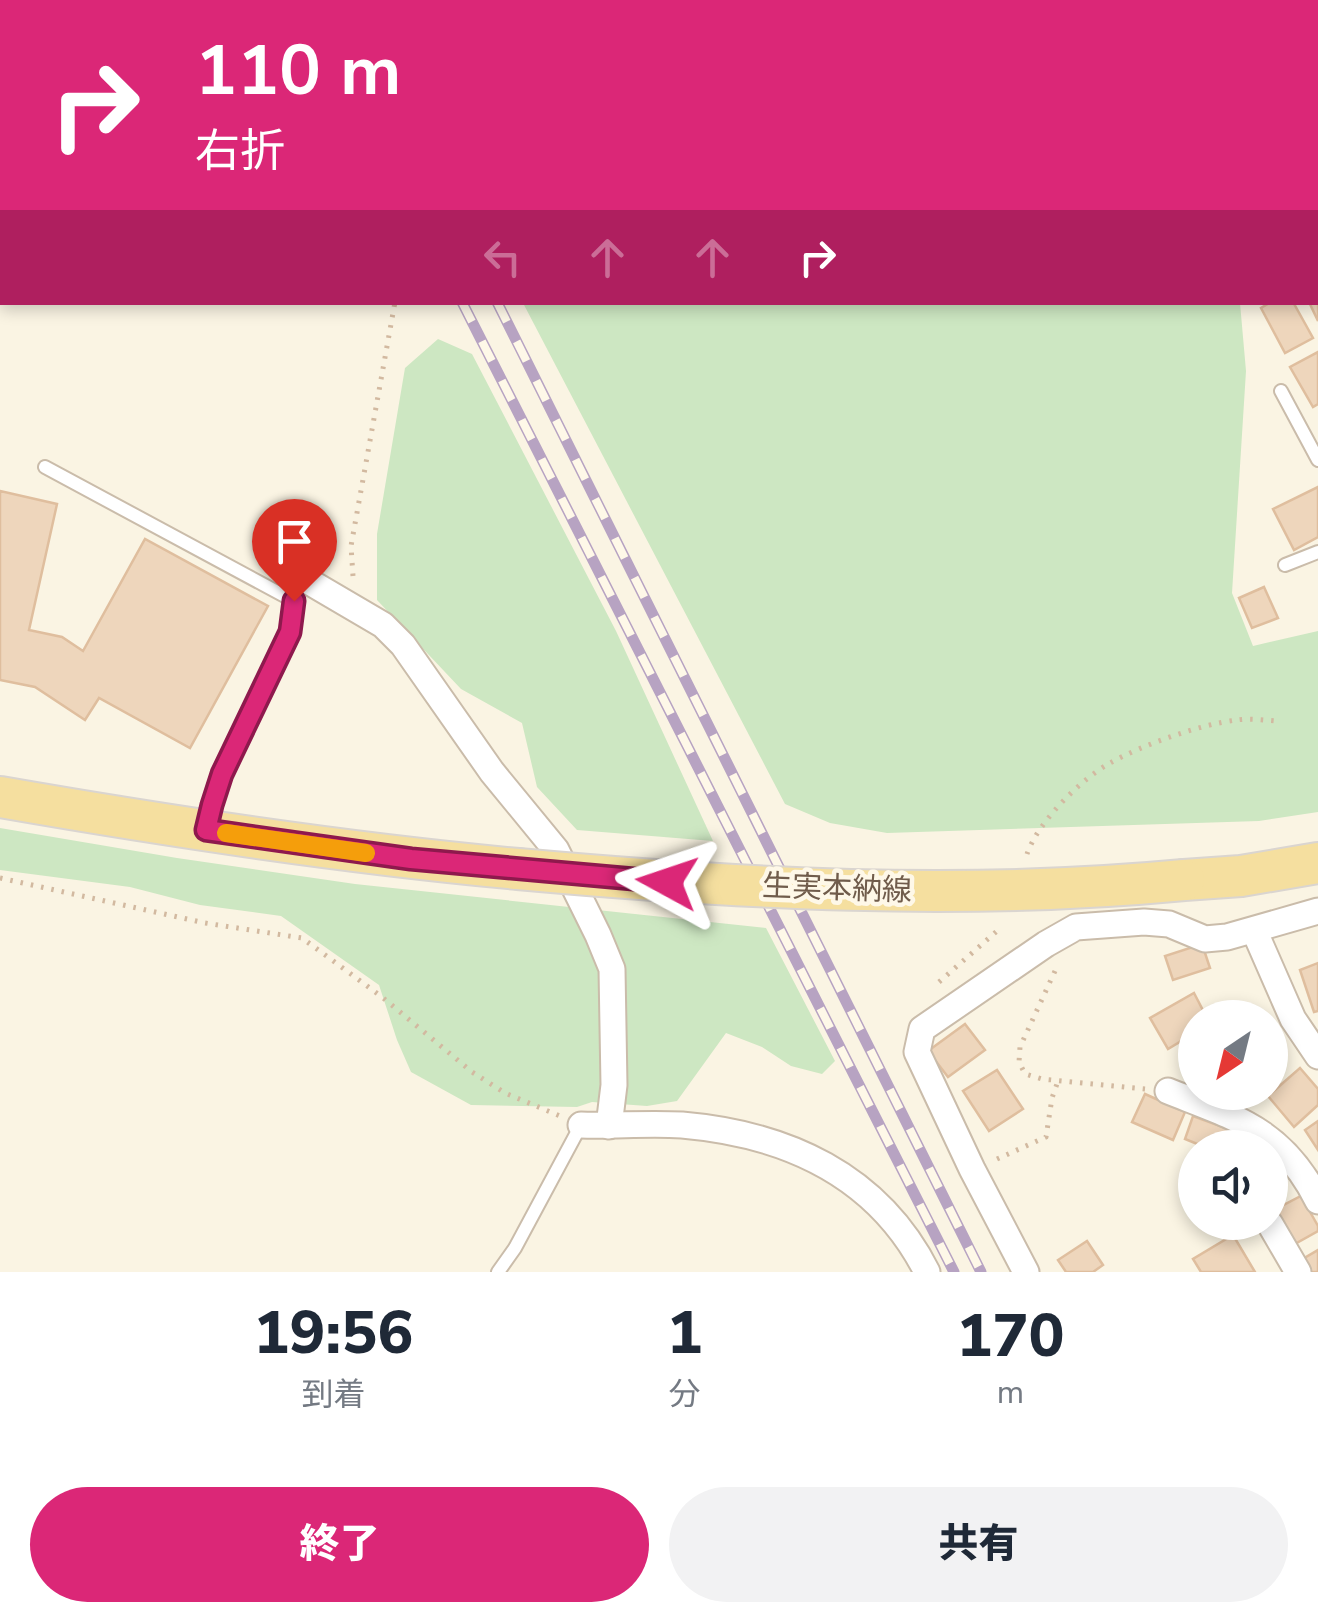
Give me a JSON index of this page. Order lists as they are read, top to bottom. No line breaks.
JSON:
{"streets":{"main road":["生実本納線"]},"north":"bottom left","page":{"turn":["110 m","右折"],"eta":["19:56","到着","1","分","170","m"],"buttons":["終了","共有"]}}
